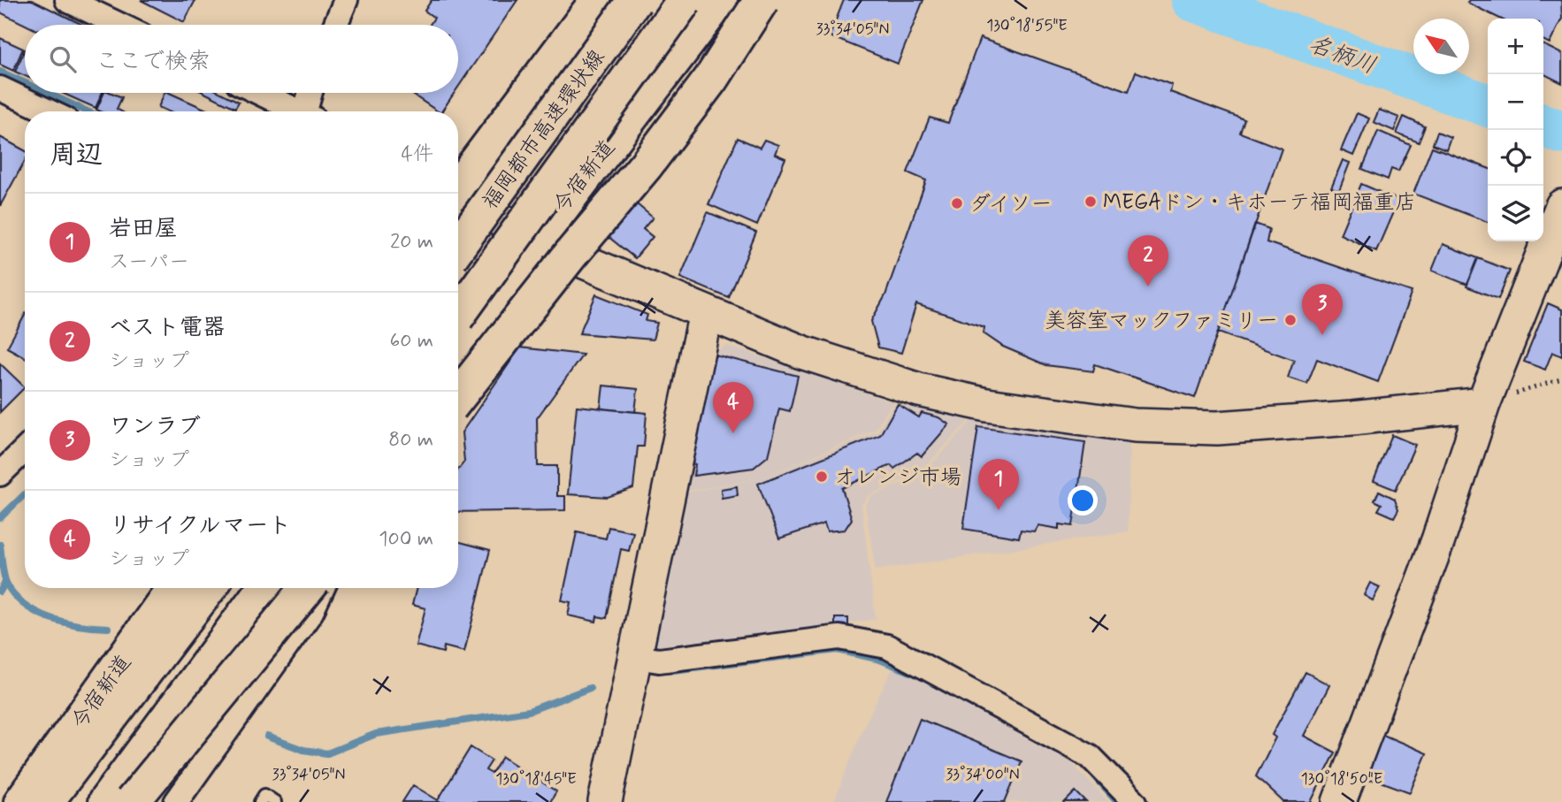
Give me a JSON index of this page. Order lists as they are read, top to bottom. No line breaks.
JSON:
{"streets":{"highway":["福岡都市高速環状線","今宿新道"]},"water":["名柄川"],"places":["MEGAドン・キホーテ福岡福重店","ダイソー","美容室マックファミリー","オレンジ市場"],"north":"top left","page":{"map_buttons":["+","−"],"search":"ここで検索","heading":["周辺","4件"],"list":[{"mark":"1","name":"岩田屋","note":"スーパー","value":"20 m"},{"mark":"2","name":"ベスト電器","note":"ショップ","value":"60 m"},{"mark":"3","name":"ワンラブ","note":"ショップ","value":"80 m"},{"mark":"4","name":"リサイクルマート","note":"ショップ","value":"100 m"}],"pins":["2","3","4","1"]},"coordinates":["130°18'55\"E","33°34'05\"N","33°34'00\"N","130°18'45\"E","130°18'50\"E"]}
